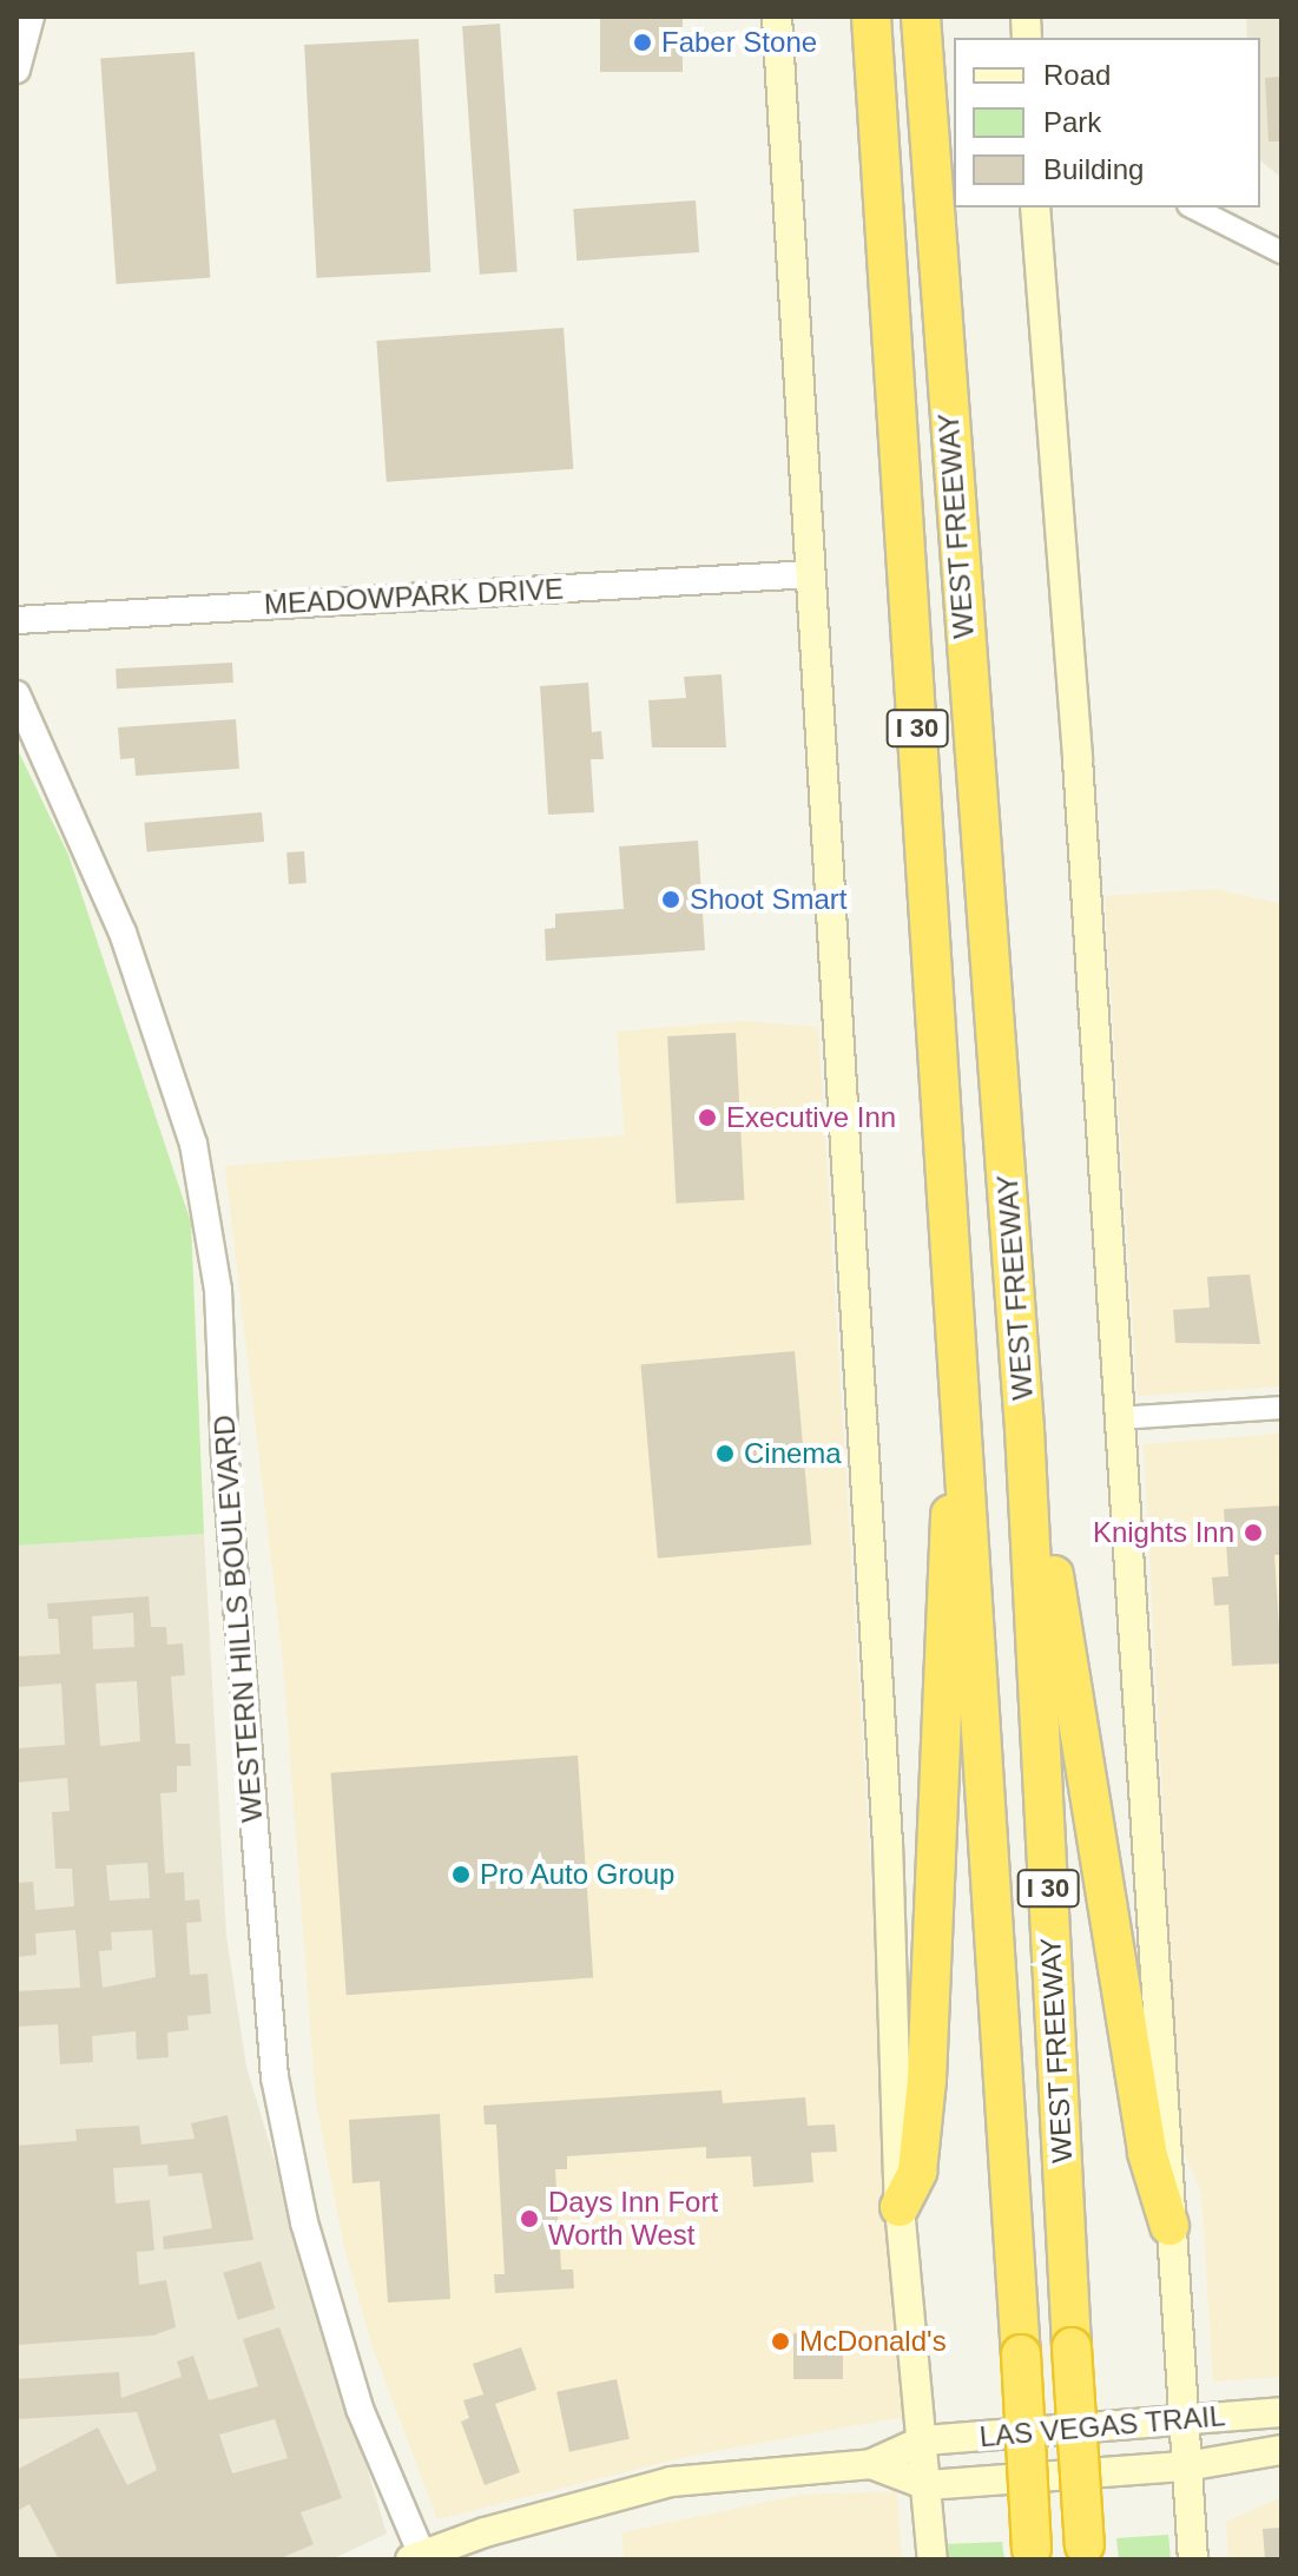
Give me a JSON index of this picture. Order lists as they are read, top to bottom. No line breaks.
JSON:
{"streets":{"highway":["WEST FREEWAY","I 30"],"main road":["LAS VEGAS TRAIL"],"street":["MEADOWPARK DRIVE","WESTERN HILLS BOULEVARD"]},"places":["Faber Stone","Shoot Smart","Executive Inn","Cinema","Knights Inn","Pro Auto Group","Days Inn Fort Worth West","McDonald's"],"legend":["Road","Park","Building"]}
